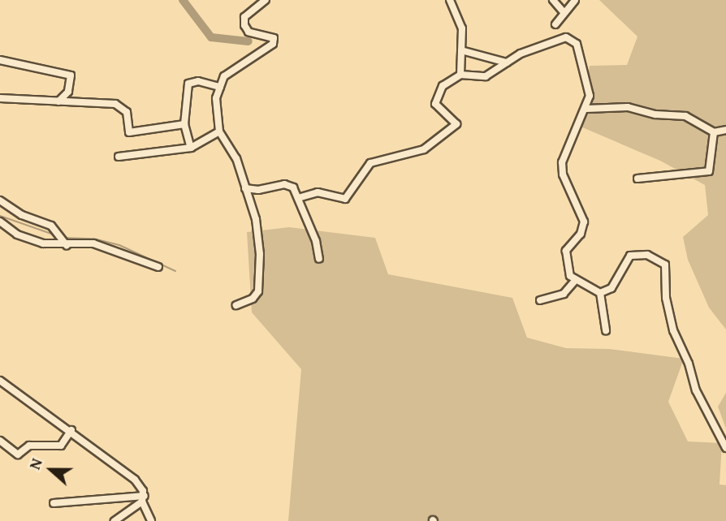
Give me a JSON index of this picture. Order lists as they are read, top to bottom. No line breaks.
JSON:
{"north":"left"}
